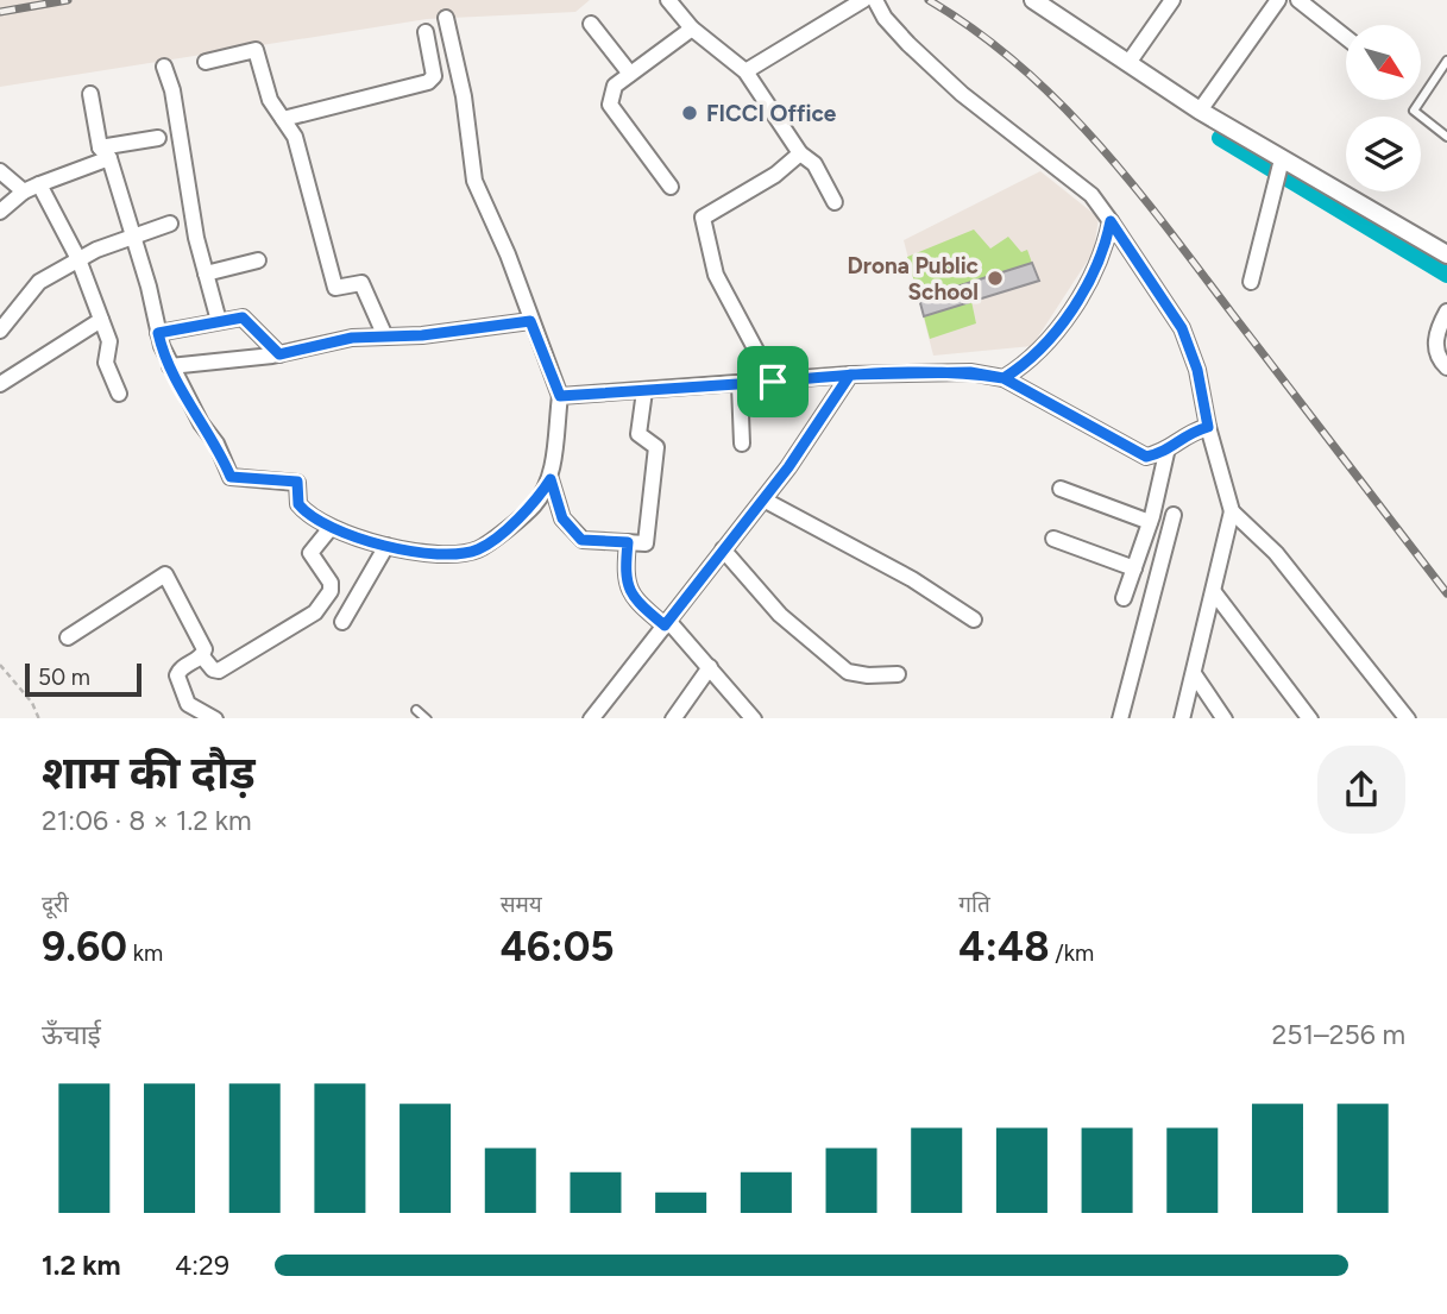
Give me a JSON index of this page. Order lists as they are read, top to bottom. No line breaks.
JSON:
{"places":["FICCI Office","Drona Public School"],"scale_bar":"50 m","north":"bottom right","page":{"scale":"50 m","heading":["शाम की दौड़","21:06 · 8 × 1.2 km"],"stats":[["दूरी","9.60 km"],["समय","46:05"],["गति","4:48 /km"]],"chart":["ऊँचाई","251–256 m"],"list":[{"name":"1.2 km","note":"4:29"}]}}
